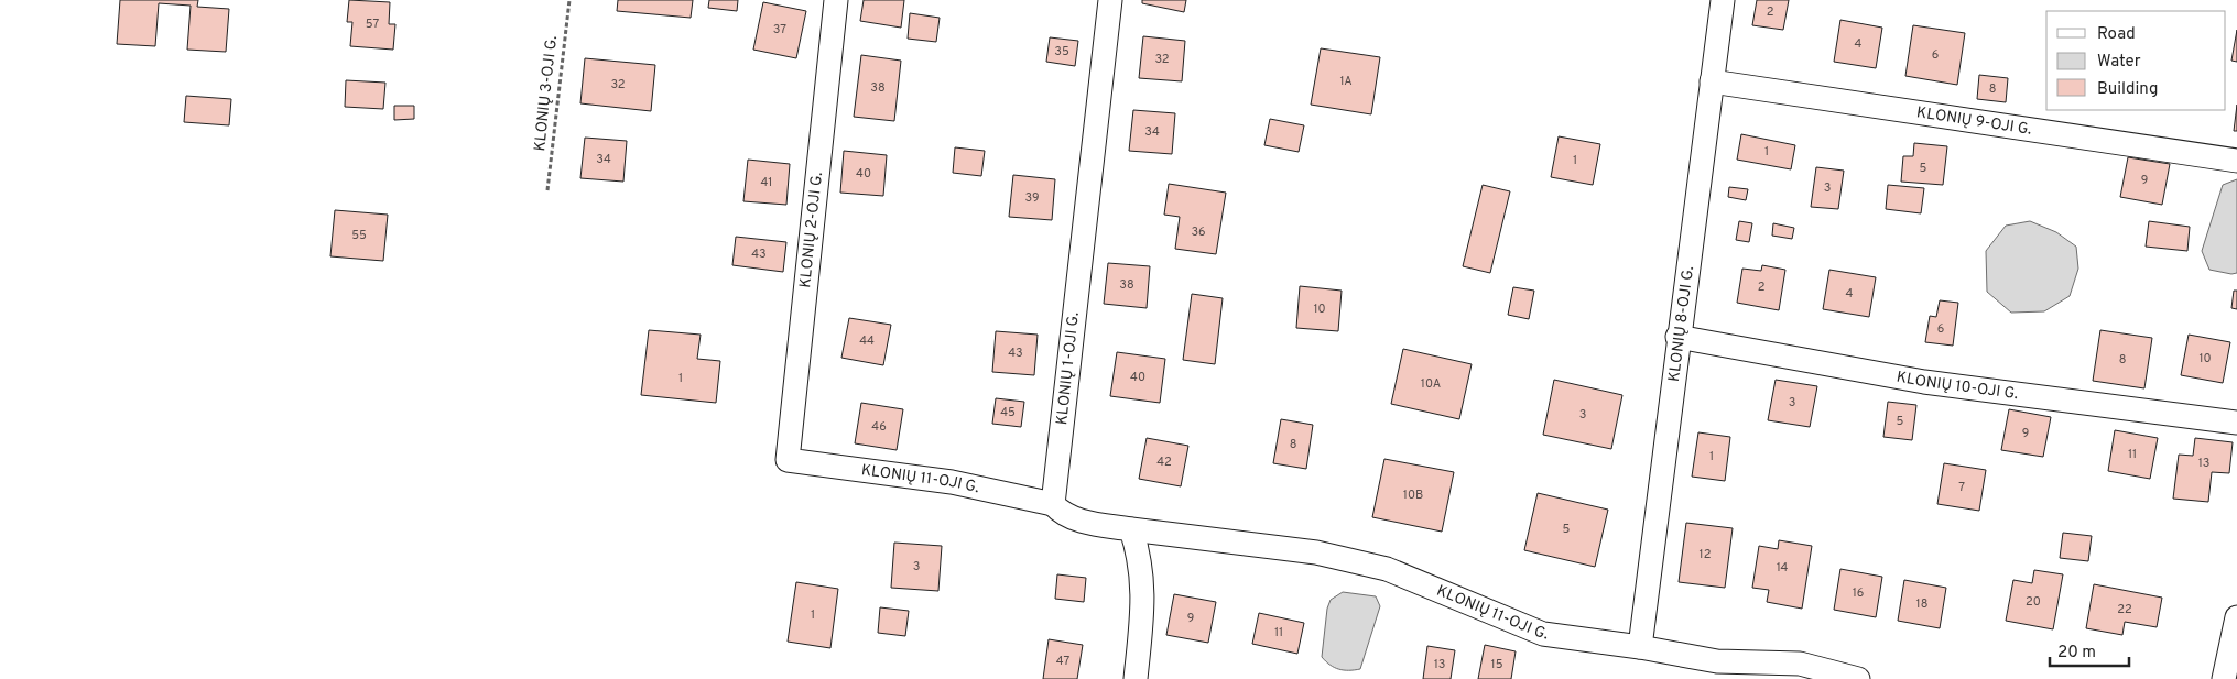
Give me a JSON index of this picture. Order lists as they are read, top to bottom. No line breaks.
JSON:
{"streets":{"street":["KLONIŲ 9-OJI G.","KLONIŲ 2-OJI G.","KLONIŲ 8-OJI G.","KLONIŲ 1-OJI G.","KLONIŲ 10-OJI G.","KLONIŲ 11-OJI G."],"path":["KLONIŲ 3-OJI G."]},"crossings":[["KLONIŲ 9-OJI G.","KLONIŲ 8-OJI G."],["KLONIŲ 2-OJI G.","KLONIŲ 11-OJI G."],["KLONIŲ 8-OJI G.","KLONIŲ 10-OJI G."],["KLONIŲ 8-OJI G.","KLONIŲ 11-OJI G."],["KLONIŲ 1-OJI G.","KLONIŲ 11-OJI G."]],"house_numbers":["2","57","37","4","35","6","32","1A","32","38","8","34","1","34","1","5","40","9","41","3","39","36","55","43","38","2","4","10","6","44","43","10","8","40","1","10A","3","45","3","5","46","9","8","11","1","42","13","7","10B","5","12","3","14","16","20","18","22","1","9","11","47","13","15"],"legend":["Road","Water","Building"],"scale_bar":"20 m"}
